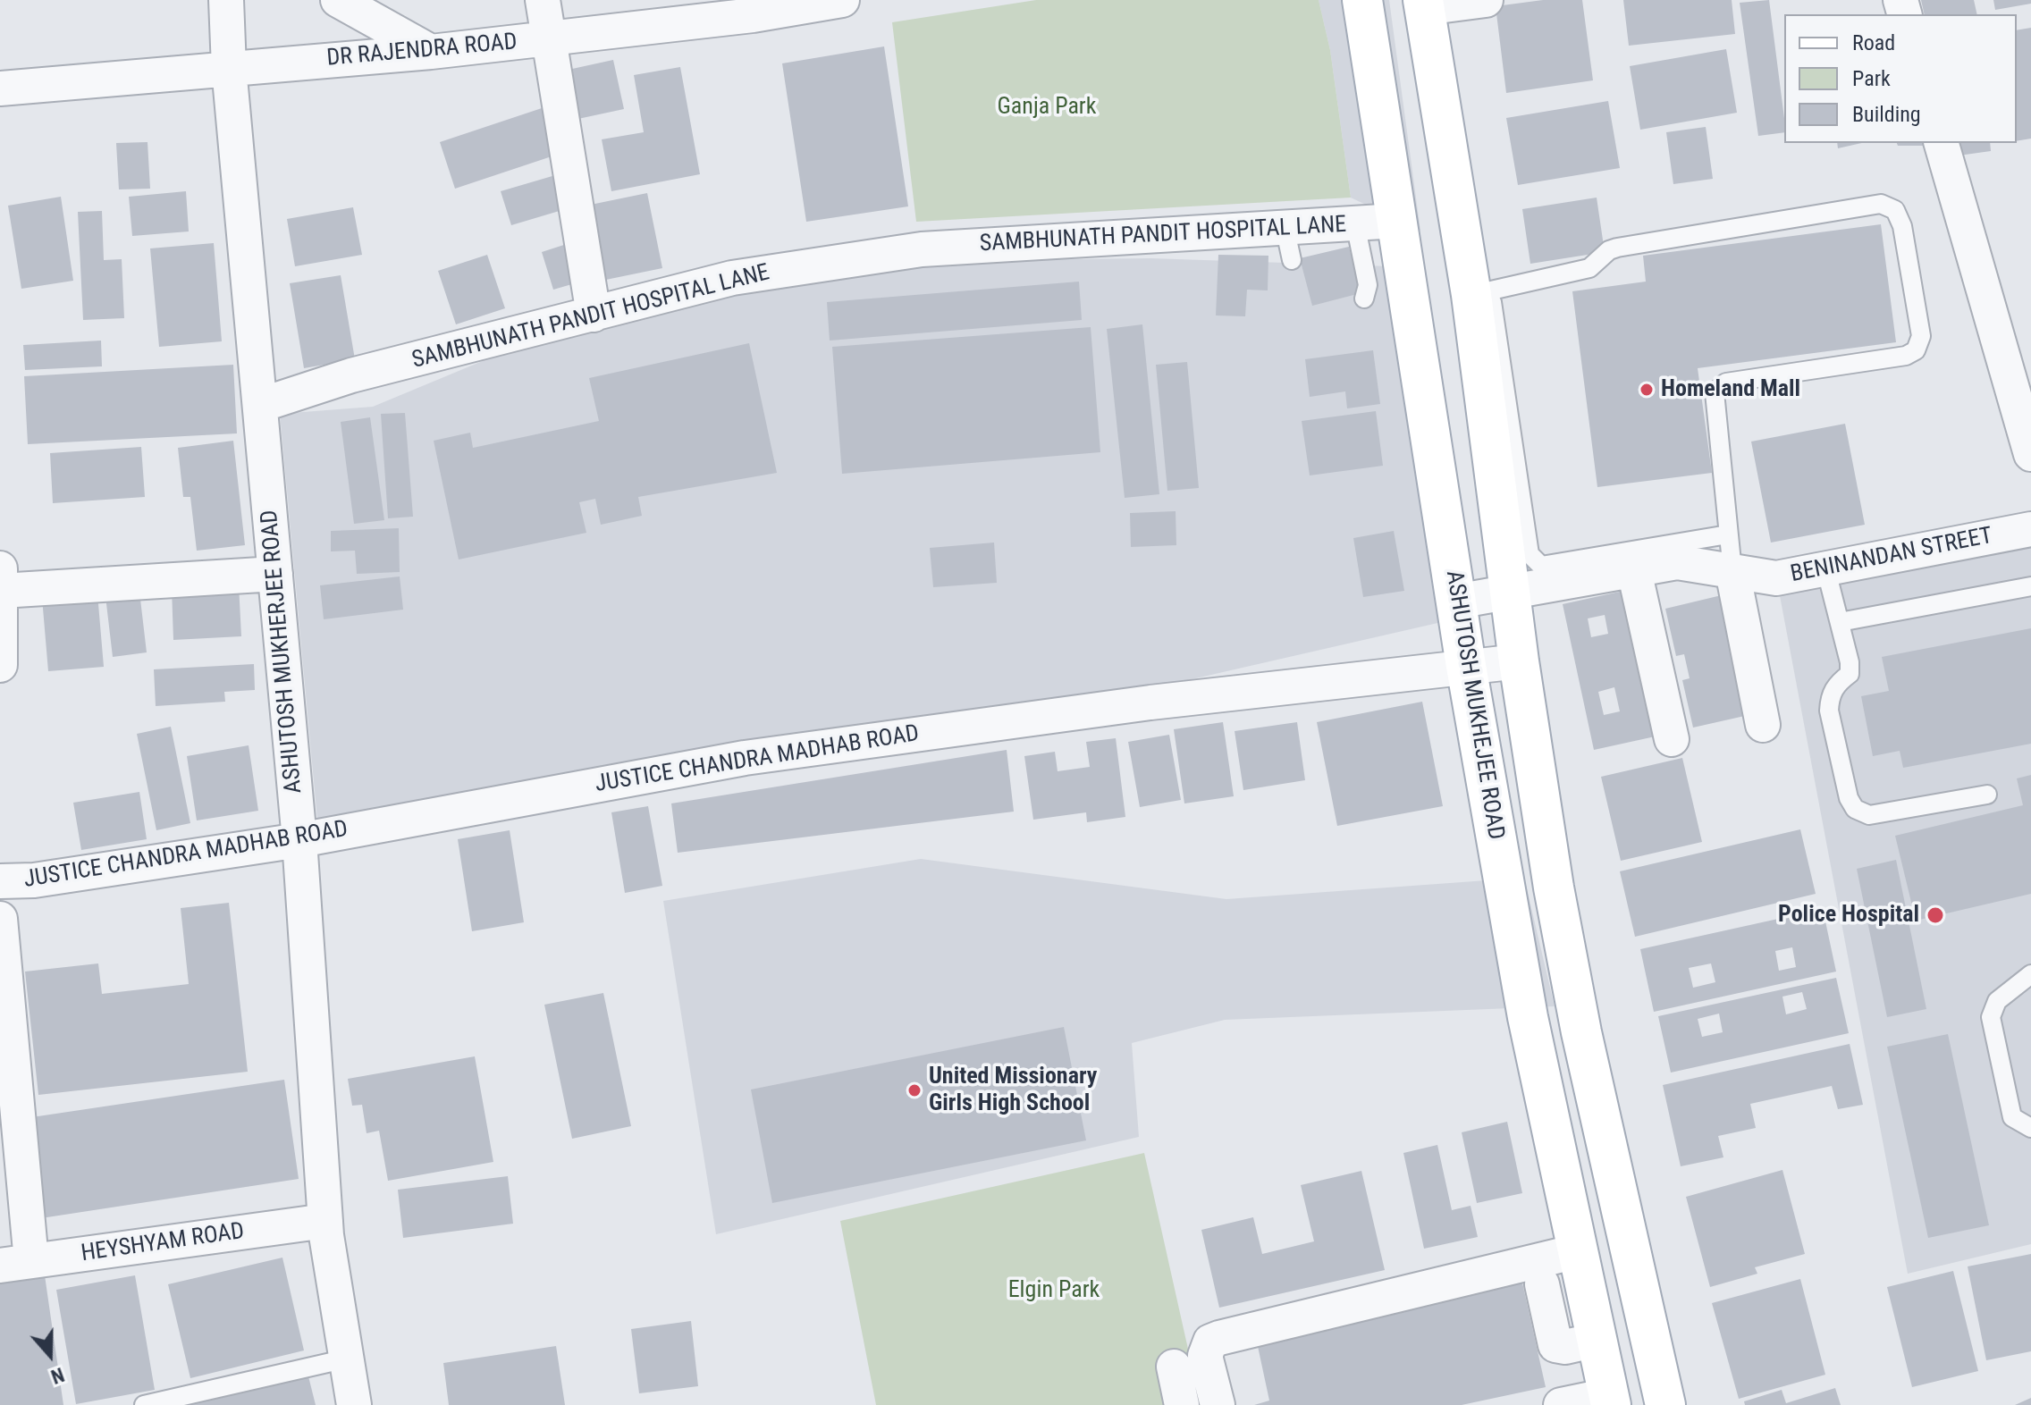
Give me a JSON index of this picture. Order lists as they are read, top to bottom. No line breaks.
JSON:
{"streets":{"main road":["ASHUTOSH MUKHEJEE ROAD"],"street":["DR RAJENDRA ROAD","SAMBHUNATH PANDIT HOSPITAL LANE","BENINANDAN STREET","ASHUTOSH MUKHERJEE ROAD","JUSTICE CHANDRA MADHAB ROAD","HEYSHYAM ROAD"]},"crossings":[["DR RAJENDRA ROAD","ASHUTOSH MUKHERJEE ROAD"],["SAMBHUNATH PANDIT HOSPITAL LANE","ASHUTOSH MUKHERJEE ROAD"],["SAMBHUNATH PANDIT HOSPITAL LANE","ASHUTOSH MUKHEJEE ROAD"],["BENINANDAN STREET","ASHUTOSH MUKHEJEE ROAD"],["ASHUTOSH MUKHERJEE ROAD","JUSTICE CHANDRA MADHAB ROAD"],["ASHUTOSH MUKHERJEE ROAD","HEYSHYAM ROAD"],["ASHUTOSH MUKHEJEE ROAD","JUSTICE CHANDRA MADHAB ROAD"]],"parks":["Ganja Park","Elgin Park"],"places":["Homeland Mall","Police Hospital","United Missionary Girls High School"],"legend":["Road","Park","Building"],"north":"bottom"}
